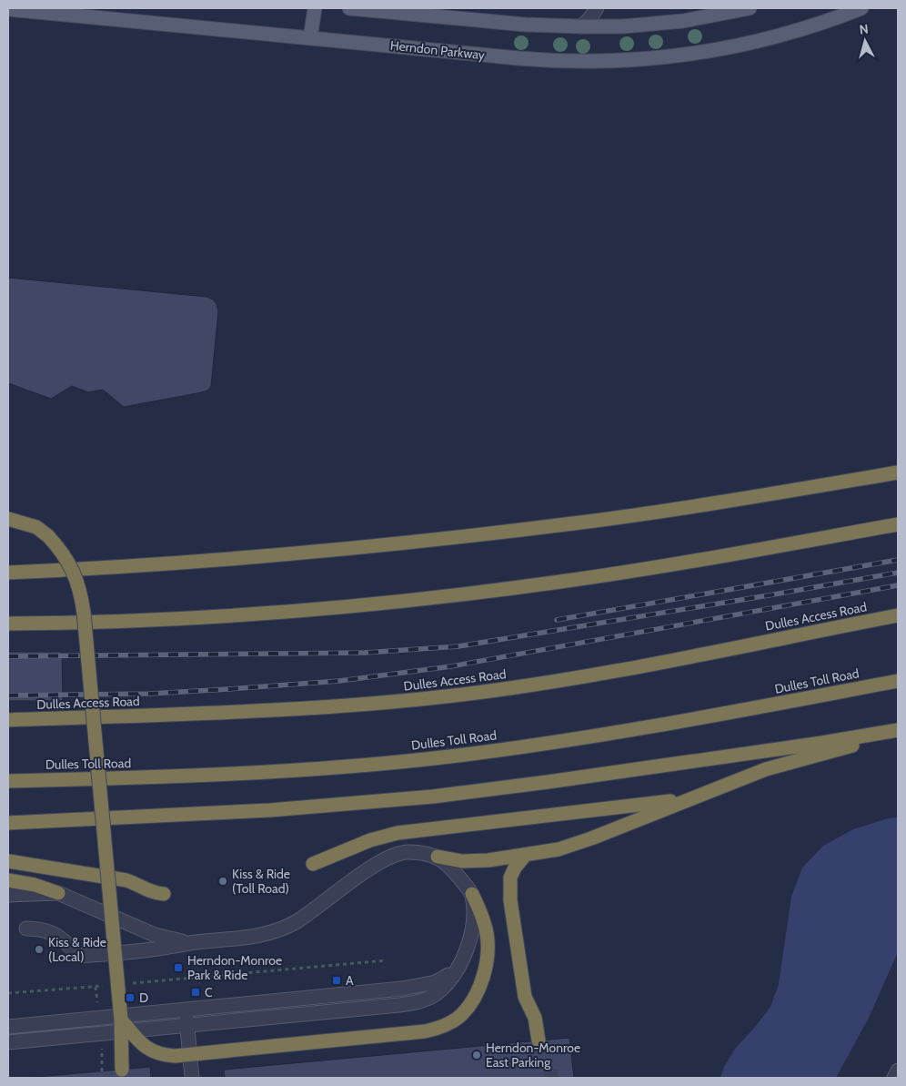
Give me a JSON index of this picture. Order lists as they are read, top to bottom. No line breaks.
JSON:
{"streets":{"highway":["Dulles Access Road","Dulles Toll Road"],"main road":["Herndon Parkway"]},"places":{"other":["Kiss & Ride (Toll Road)","Kiss & Ride (Local)","Herndon-Monroe East Parking"],"transit":["Herndon-Monroe Park & Ride","A","C","D"]},"north":"top"}
